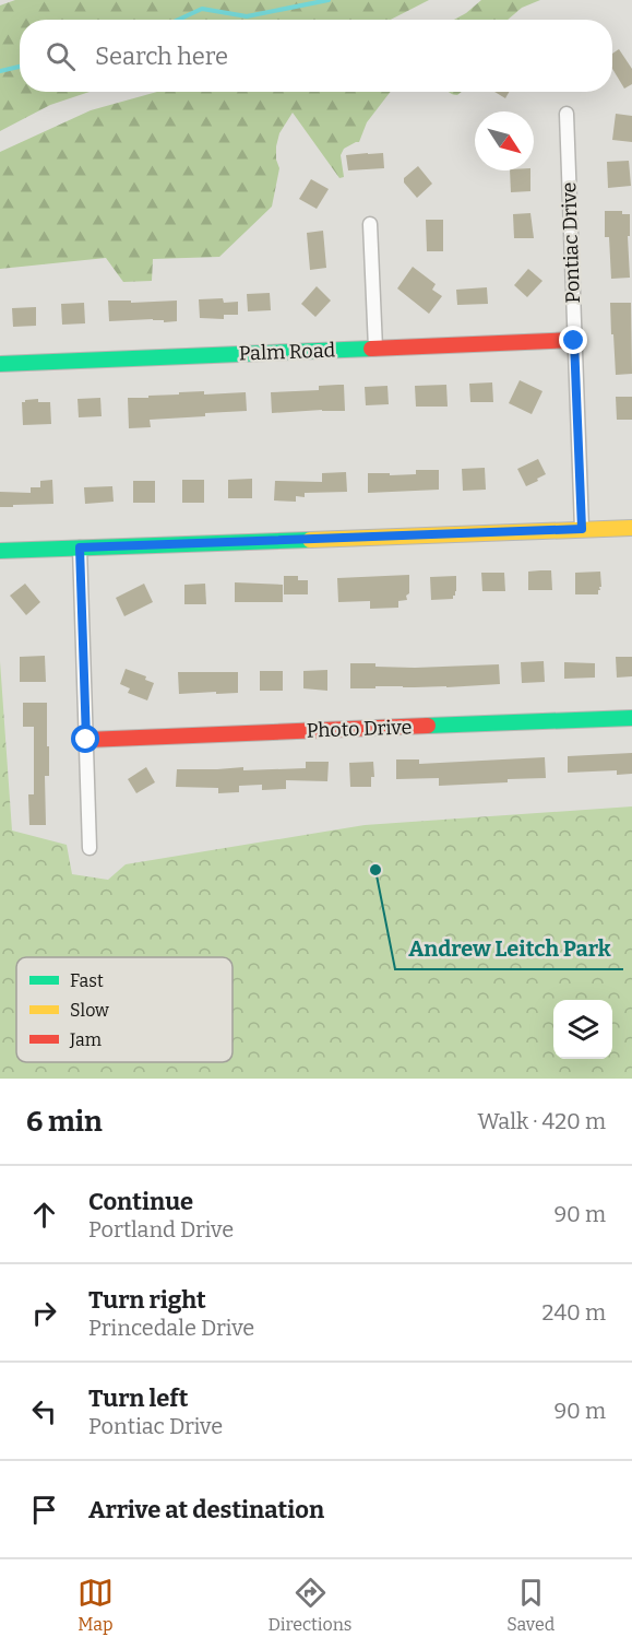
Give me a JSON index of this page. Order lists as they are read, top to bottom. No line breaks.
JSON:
{"streets":{"street":["Pontiac Drive","Palm Road","Photo Drive"]},"crossings":[["Pontiac Drive","Palm Road"]],"places":["Andrew Leitch Park"],"legend":["Fast","Slow","Jam"],"north":"bottom right","page":{"search":"Search here","heading":["6 min","Walk · 420 m"],"list":[["Continue","Portland Drive","90 m"],["Turn right","Princedale Drive","240 m"],["Turn left","Pontiac Drive","90 m"],"Arrive at destination"],"nav":["Map","Directions","Saved"]}}
